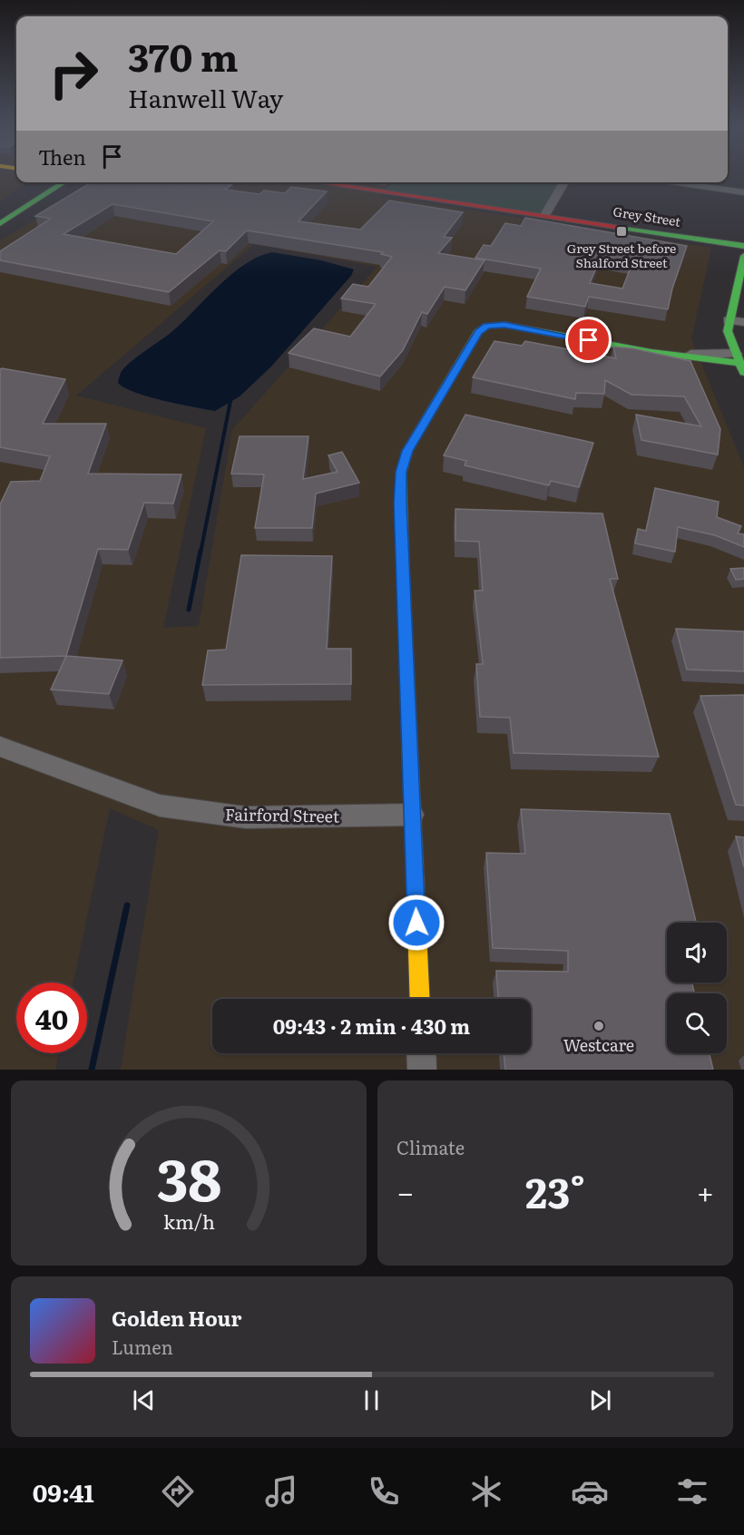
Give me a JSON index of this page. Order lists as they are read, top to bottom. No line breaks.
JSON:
{"streets":{"street":["Grey Street","Fairford Street"]},"places":{"transit":["Grey Street before Shalford Street"],"other":["Westcare"]},"page":{"turn":["370 m","Hanwell Way"],"then":"Then","limit":"40","trip":"09:43 · 2 min · 430 m","tile":"Climate","heat":["−","23°","+"],"song":["Golden Hour","Lumen"],"tabs":"09:41","gauge":["38","km/h"]}}
